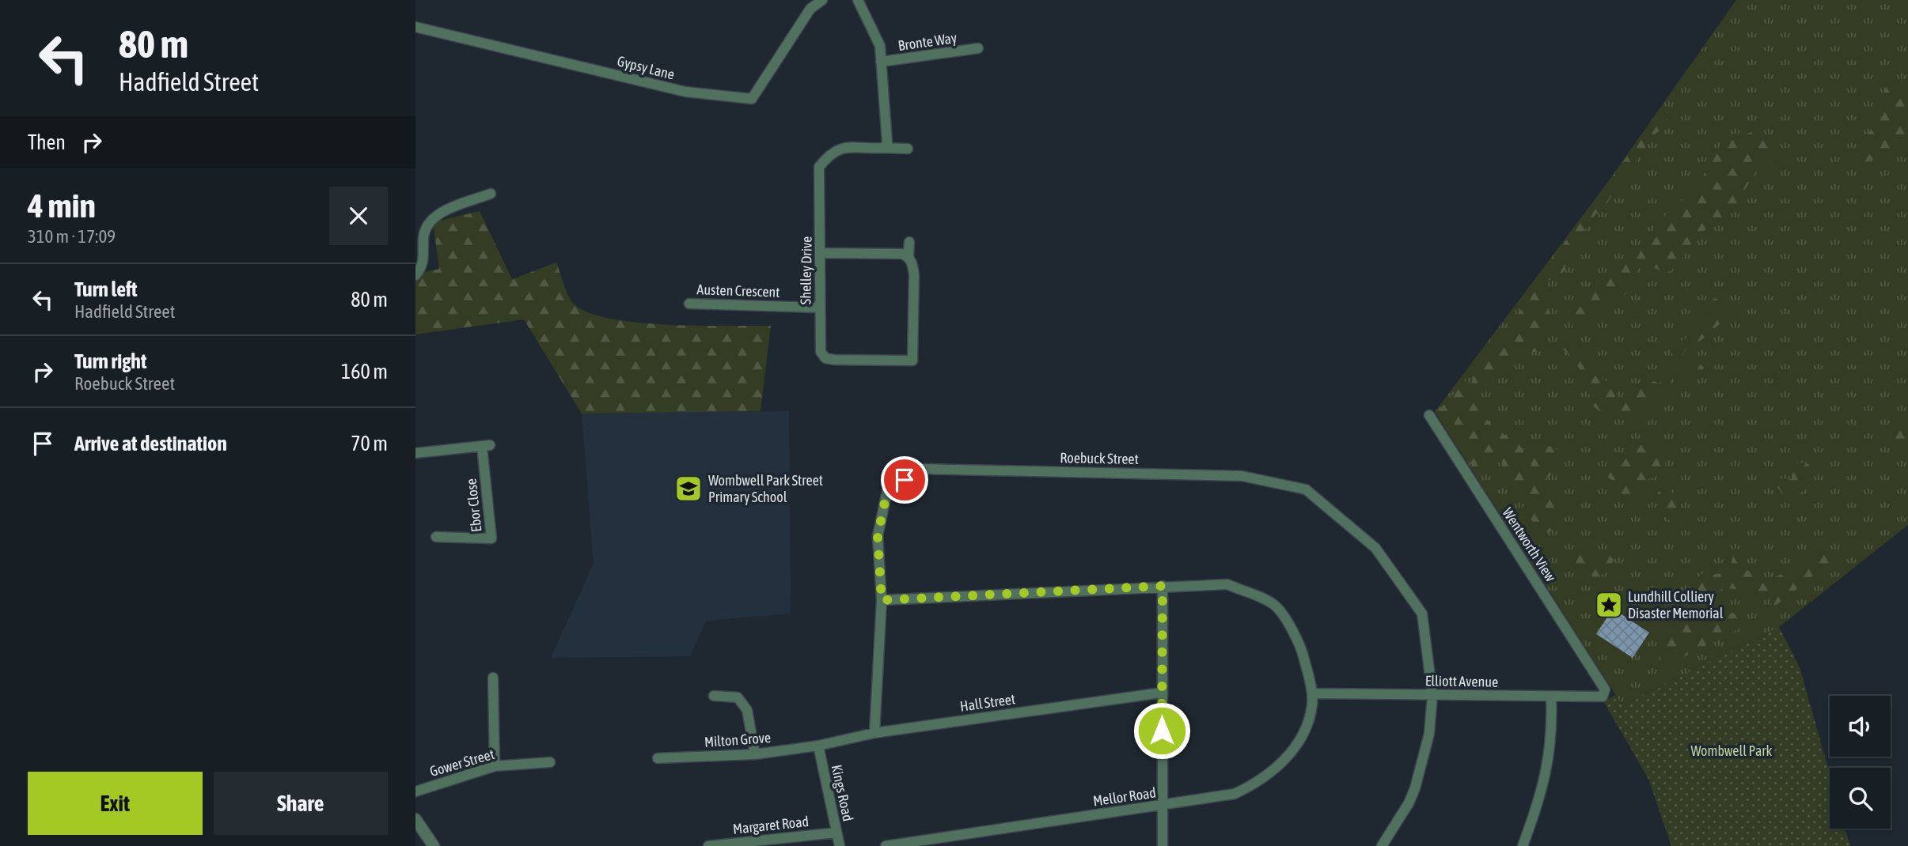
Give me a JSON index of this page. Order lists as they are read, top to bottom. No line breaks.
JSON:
{"streets":{"street":["Bronte Way","Gypsy Lane","Shelley Drive","Austen Crescent","Roebuck Street","Ebor Close","Wentworth View","Elliott Avenue","Hall Street","Milton Grove","Gower Street","Kings Road","Mellor Road","Margaret Road"]},"crossings":[["Shelley Drive","Austen Crescent"],["Roebuck Street","Elliott Avenue"],["Roebuck Street","Hall Street"],["Wentworth View","Elliott Avenue"],["Elliott Avenue","Mellor Road"],["Hall Street","Milton Grove"],["Hall Street","Kings Road"],["Milton Grove","Kings Road"],["Kings Road","Margaret Road"]],"parks":["Wombwell Park"],"places":{"school or university":["Wombwell Park Street Primary School"],"place":["Lundhill Colliery Disaster Memorial"]},"page":{"turn":["80 m","Hadfield Street"],"then":"Then","heading":["4 min","310 m · 17:09"],"list":[{"name":"Turn left","note":"Hadfield Street","value":"80 m"},{"name":"Turn right","note":"Roebuck Street","value":"160 m"},{"name":"Arrive at destination","value":"70 m"}],"buttons":["Exit","Share"]}}
